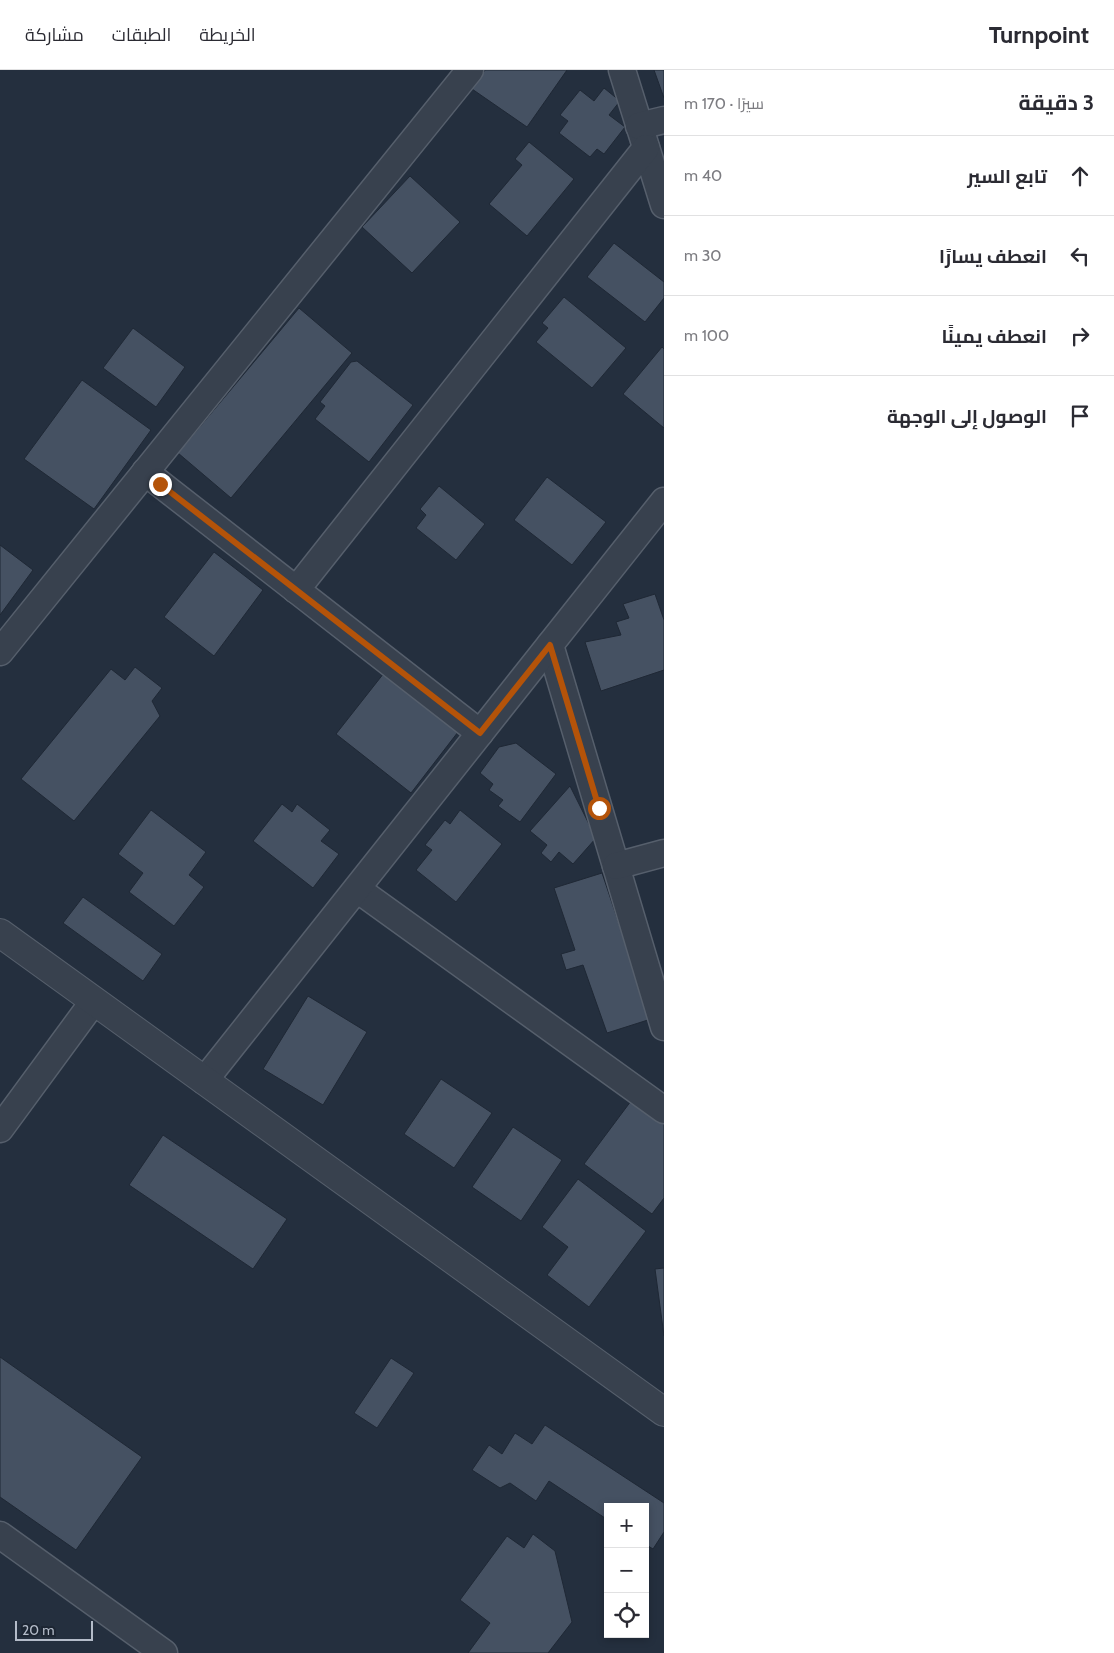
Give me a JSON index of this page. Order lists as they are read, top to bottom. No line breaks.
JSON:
{"scale_bar":"20 m","page":{"header":"Turnpoint","nav":["الخريطة","الطبقات","مشاركة"],"heading":["3 دقيقة","سيرًا · 170 m"],"list":[["تابع السير","40 m"],["انعطف يسارًا","30 m"],["انعطف يمينًا","100 m"],"الوصول إلى الوجهة"],"map_buttons":["+","−"],"scale":"20 m"}}
